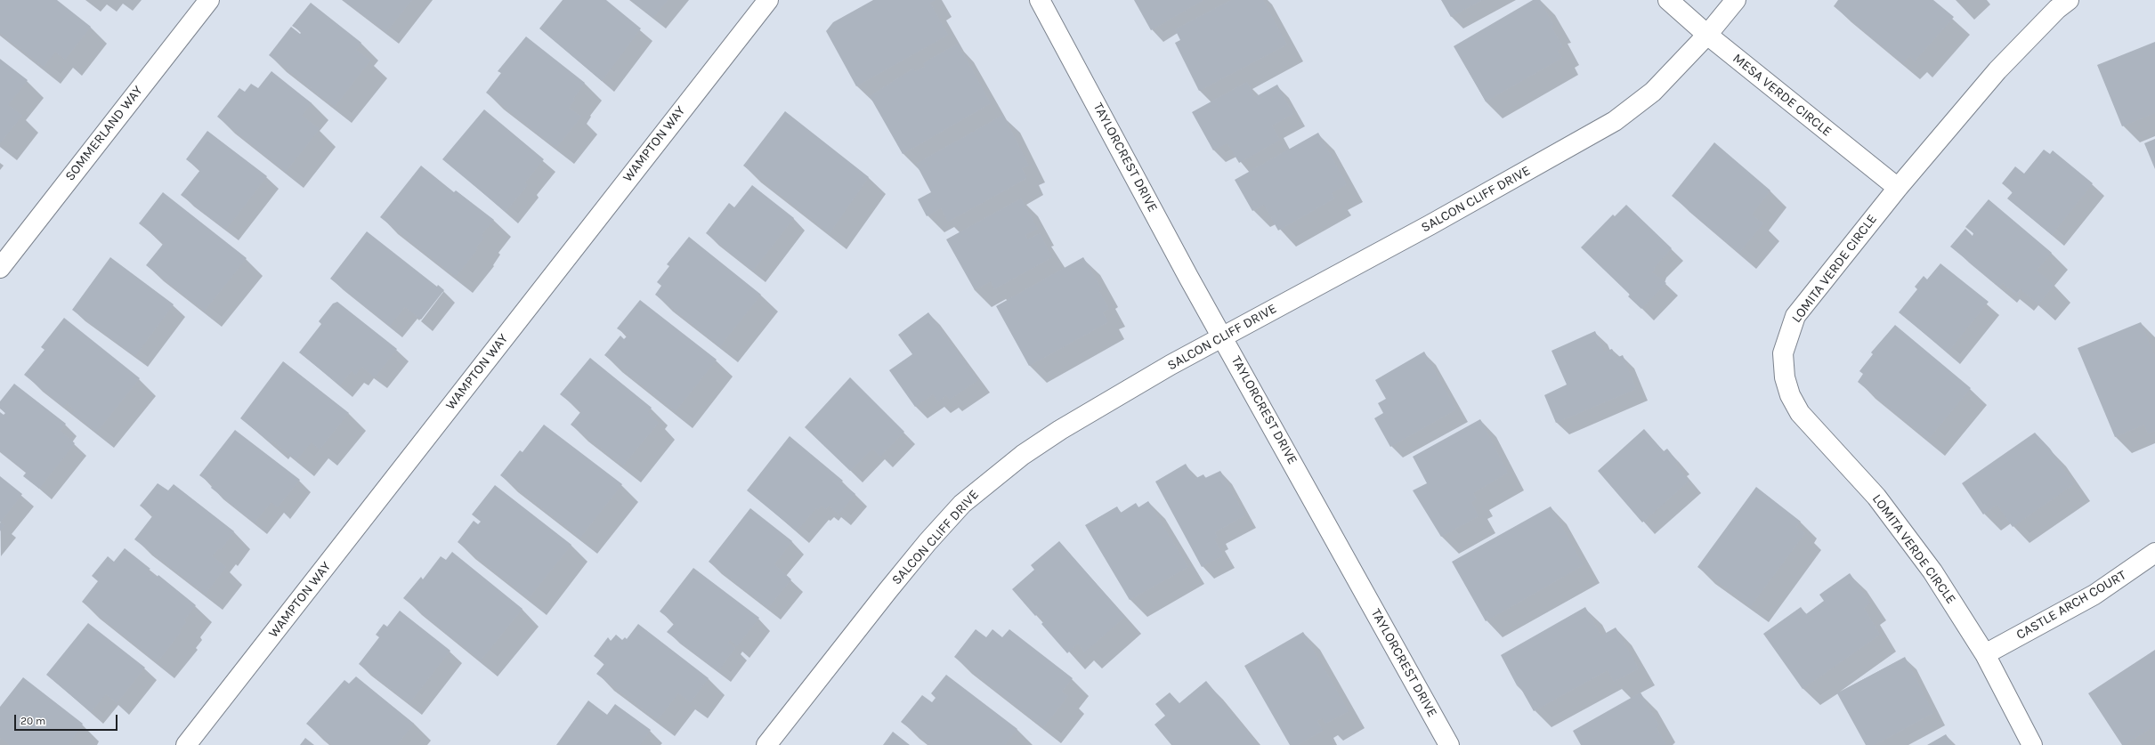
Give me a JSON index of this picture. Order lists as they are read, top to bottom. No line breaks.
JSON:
{"streets":{"street":["MESA VERDE CIRCLE","SOMMERLAND WAY","WAMPTON WAY","TAYLORCREST DRIVE","SALCON CLIFF DRIVE","LOMITA VERDE CIRCLE","CASTLE ARCH COURT"]},"crossings":[["MESA VERDE CIRCLE","SALCON CLIFF DRIVE"],["MESA VERDE CIRCLE","LOMITA VERDE CIRCLE"],["TAYLORCREST DRIVE","SALCON CLIFF DRIVE"],["LOMITA VERDE CIRCLE","CASTLE ARCH COURT"]],"scale_bar":"20 m"}
